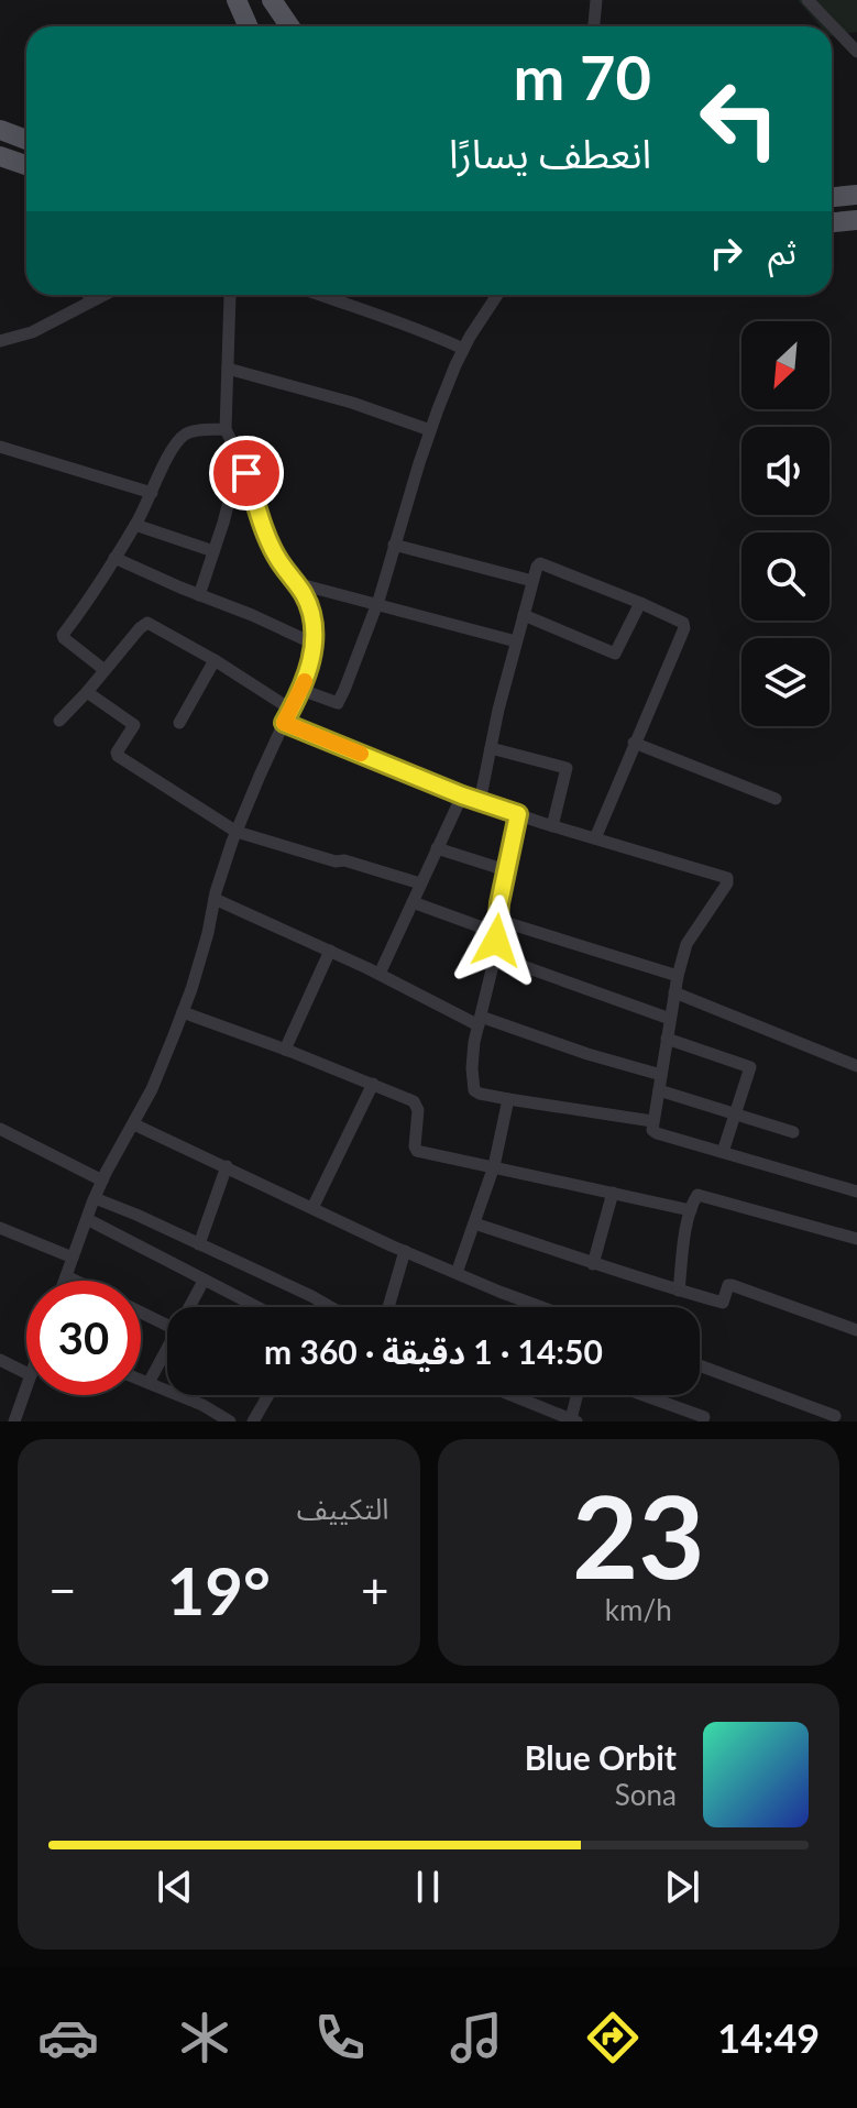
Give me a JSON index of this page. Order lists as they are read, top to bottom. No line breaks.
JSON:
{"north":"bottom left","page":{"turn":["70 m","انعطف يسارًا"],"then":"ثم","limit":"30","trip":"14:50 · 1 دقيقة · 360 m","tile":[["23","km/h"],"التكييف"],"heat":["−","19°","+"],"song":["Blue Orbit","Sona"],"tabs":"14:49"}}
